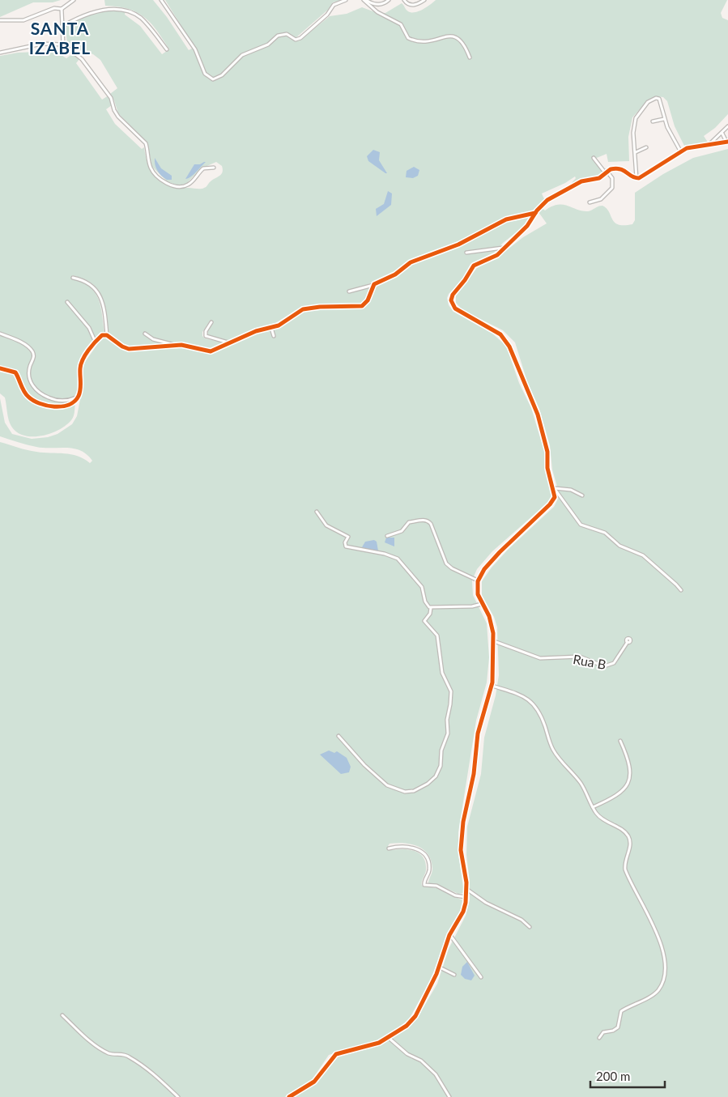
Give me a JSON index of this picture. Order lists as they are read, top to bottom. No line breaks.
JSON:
{"streets":{"street":["Rua B"]},"districts":["SANTA IZABEL"],"scale_bar":"200 m"}
